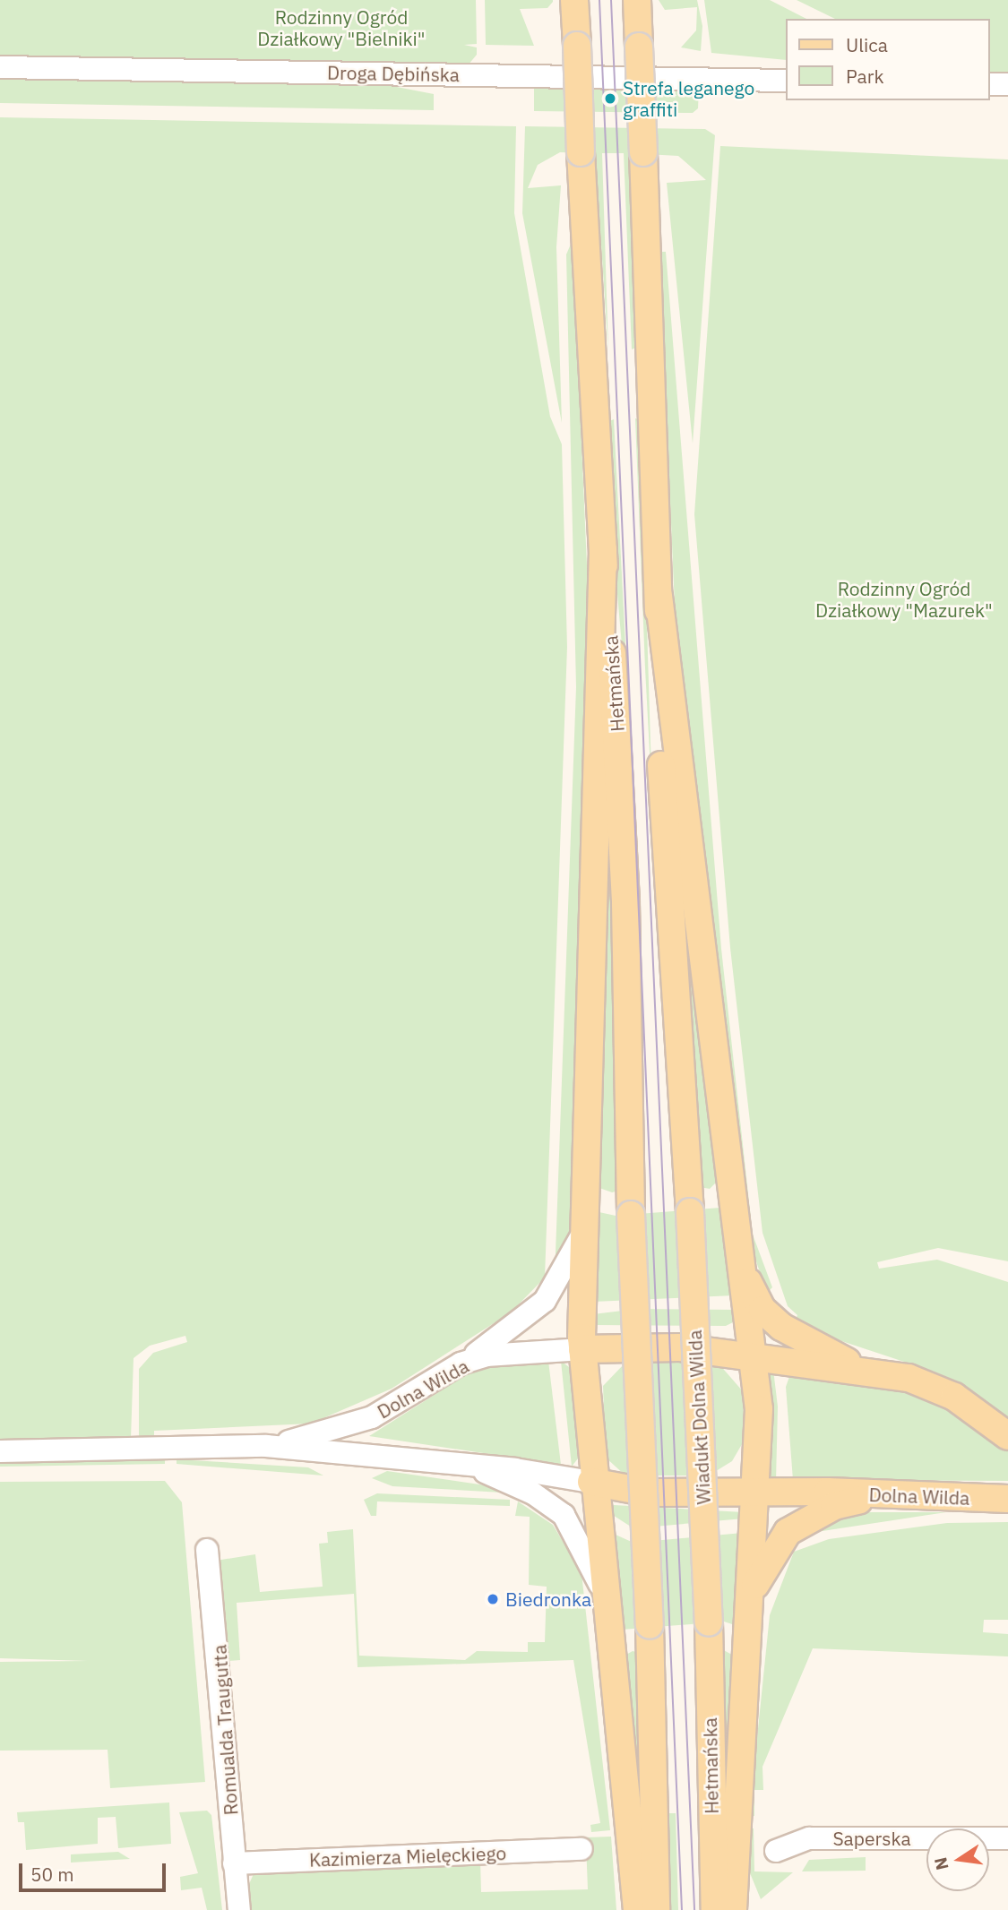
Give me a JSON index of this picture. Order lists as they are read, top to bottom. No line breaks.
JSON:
{"streets":{"main road":["Hetmańska","Dolna Wilda","Wiadukt Dolna Wilda"],"street":["Droga Dębińska","Romualda Traugutta","Saperska","Kazimierza Mielęckiego"]},"crossings":[["Hetmańska","Wiadukt Dolna Wilda"],["Romualda Traugutta","Kazimierza Mielęckiego"]],"parks":["Rodzinny Ogród Działkowy \"Bielniki\"","Rodzinny Ogród Działkowy \"Mazurek\""],"places":["Strefa leganego graffiti","Biedronka"],"legend":["Ulica","Park"],"scale_bar":"50 m","north":"left"}
